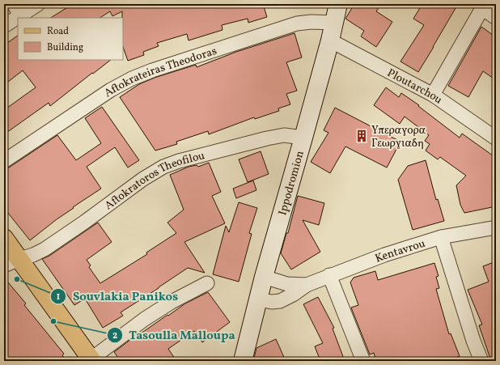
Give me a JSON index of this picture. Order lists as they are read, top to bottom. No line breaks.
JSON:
{"streets":{"street":["Aftokrateiras Theodoras","Ploutarchou","Aftokratoros Theofilou","Ippodromion","Kentavrou"]},"crossings":[["Aftokrateiras Theodoras","Ippodromion"],["Ploutarchou","Ippodromion"],["Aftokratoros Theofilou","Ippodromion"],["Ippodromion","Kentavrou"]],"places":{"building":["Υπεραγορα Γεωργιαδη"],"other":["Souvlakia Panikos","Tasoulla Malloupa"]},"legend":["Road","Building"]}
